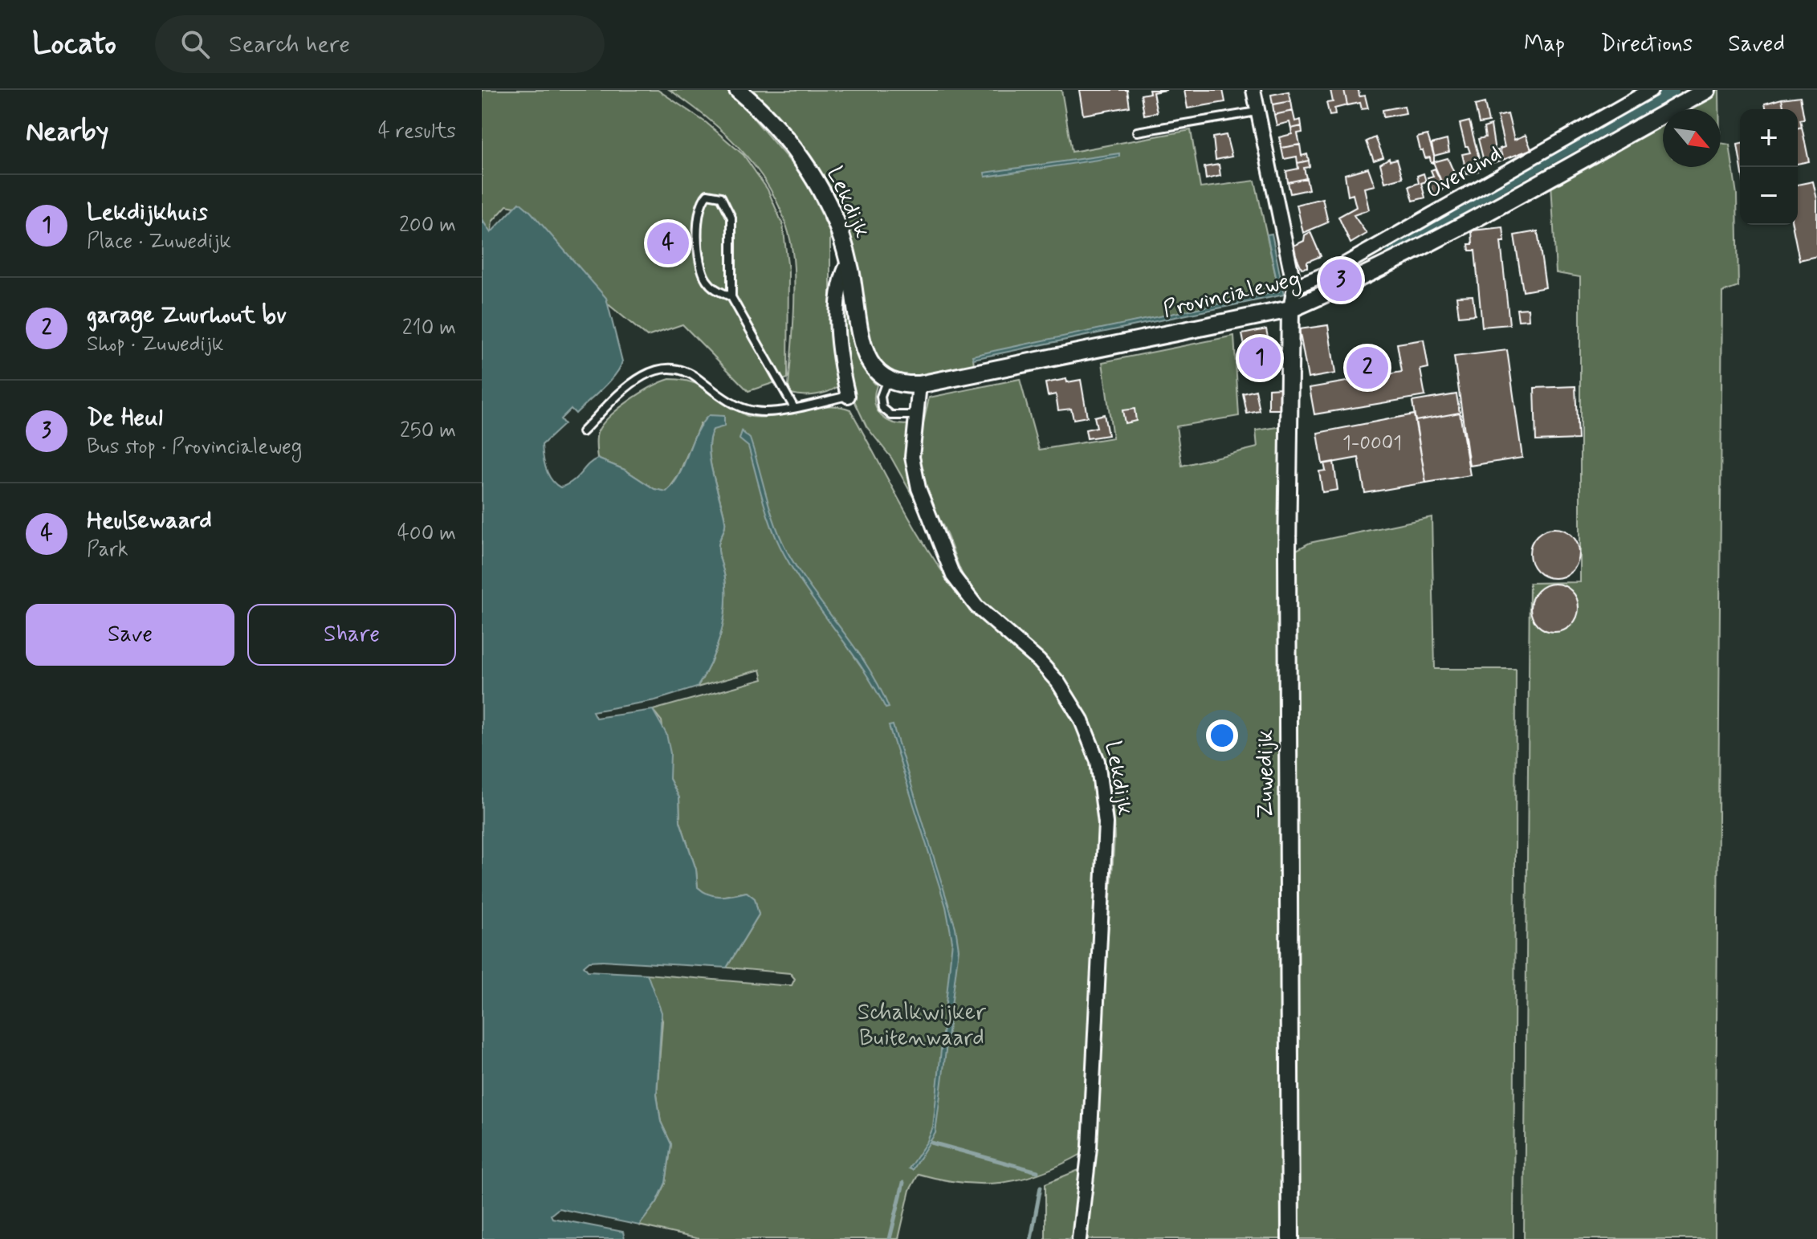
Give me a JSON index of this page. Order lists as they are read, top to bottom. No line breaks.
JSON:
{"streets":{"street":["Overeind","Lekdijk","Provincialeweg","Zuwedijk"]},"crossings":[["Lekdijk","Provincialeweg"],["Provincialeweg","Zuwedijk"]],"parks":["Schalkwijker Buitenwaard"],"house_numbers":["1-0001"],"north":"bottom right","page":{"header":"Locato","search":"Search here","nav":["Map","Directions","Saved"],"heading":["Nearby","4 results"],"map_buttons":["+","−"],"list":[{"mark":"1","name":"Lekdijkhuis","note":"Place · Zuwedijk","value":"200 m"},{"mark":"2","name":"garage Zuurhout bv","note":"Shop · Zuwedijk","value":"210 m"},{"mark":"3","name":"De Heul","note":"Bus stop · Provincialeweg","value":"250 m"},{"mark":"4","name":"Heulsewaard","note":"Park","value":"400 m"}],"pins":["4","3","1","2"],"buttons":["Save","Share"]}}
